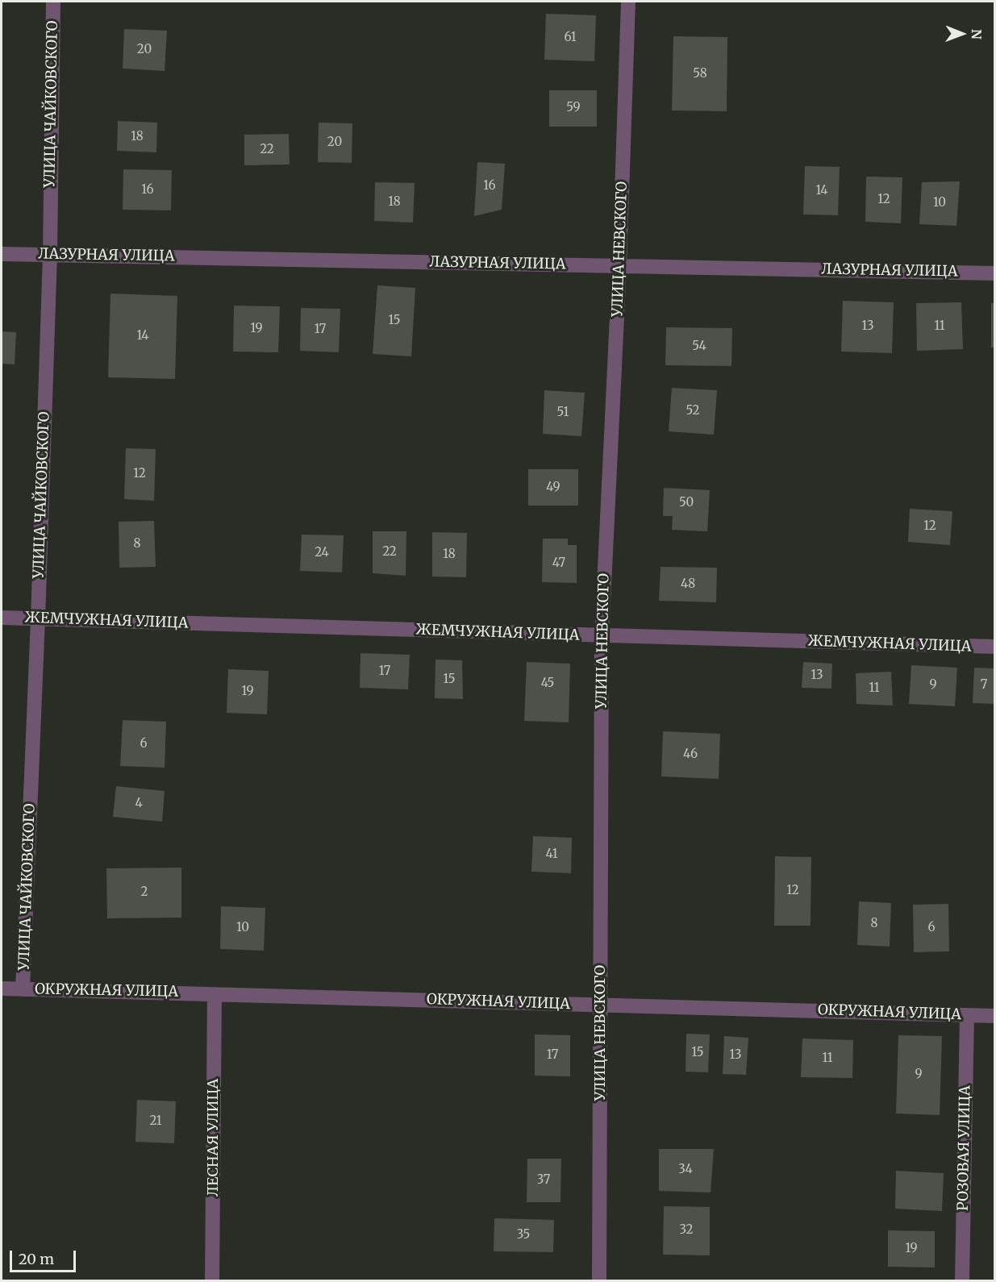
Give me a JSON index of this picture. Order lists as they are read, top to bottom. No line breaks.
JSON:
{"streets":{"street":["УЛИЦА ЧАЙКОВСКОГО","УЛИЦА НЕВСКОГО","ЛАЗУРНАЯ УЛИЦА","ЖЕМЧУЖНАЯ УЛИЦА","ОКРУЖНАЯ УЛИЦА","ЛЕСНАЯ УЛИЦА","РОЗОВАЯ УЛИЦА"]},"crossings":[["УЛИЦА ЧАЙКОВСКОГО","ЛАЗУРНАЯ УЛИЦА"],["УЛИЦА ЧАЙКОВСКОГО","ЖЕМЧУЖНАЯ УЛИЦА"],["УЛИЦА ЧАЙКОВСКОГО","ОКРУЖНАЯ УЛИЦА"],["УЛИЦА НЕВСКОГО","ЛАЗУРНАЯ УЛИЦА"],["УЛИЦА НЕВСКОГО","ЖЕМЧУЖНАЯ УЛИЦА"],["УЛИЦА НЕВСКОГО","ОКРУЖНАЯ УЛИЦА"],["ОКРУЖНАЯ УЛИЦА","ЛЕСНАЯ УЛИЦА"],["ОКРУЖНАЯ УЛИЦА","РОЗОВАЯ УЛИЦА"]],"house_numbers":["61","20","58","59","18","20","22","16","16","14","12","18","10","15","13","11","19","17","14","54","52","51","12","49","50","12","8","22","24","18","47","48","17","13","15","45","9","7","11","19","6","46","4","41","12","2","8","10","6","15","17","13","11","9","21","34","37","32","35","19"],"scale_bar":"20 m","north":"right"}
